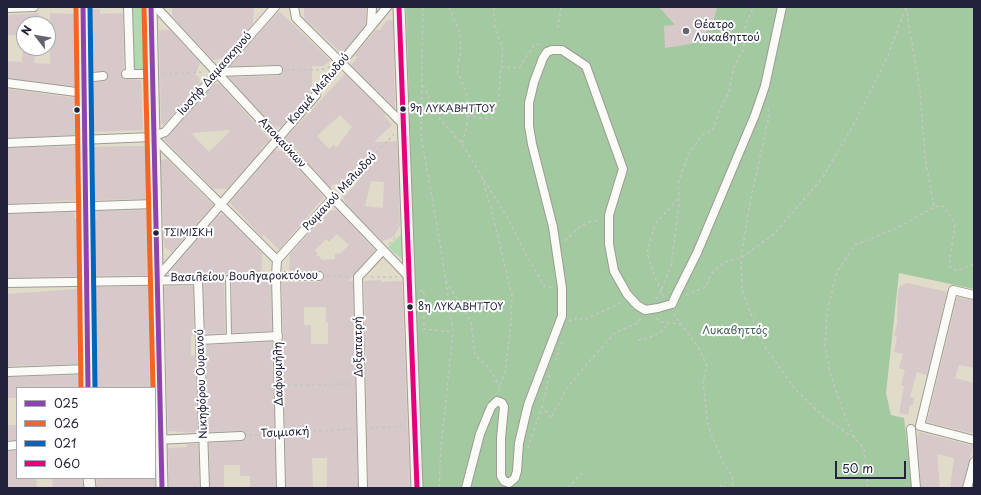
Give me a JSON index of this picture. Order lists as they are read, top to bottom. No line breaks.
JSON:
{"streets":{"street":["Ιωσήφ Δαμασκηνού","Κοσμά Μελωδού","Αποκαύκων","Ρωμανού Μελωδού","Βασιλείου Βουλγαροκτόνου","Δοξαπατρή","Δαφνομήλη","Νικηφόρου Ουρανού"],"path":["Τσιμισκή"]},"crossings":[["Ιωσήφ Δαμασκηνού","Αποκαύκων"],["Κοσμά Μελωδού","Αποκαύκων"],["Κοσμά Μελωδού","Βασιλείου Βουλγαροκτόνου"],["Αποκαύκων","Ρωμανού Μελωδού"],["Αποκαύκων","Βασιλείου Βουλγαροκτόνου"],["Ρωμανού Μελωδού","Δαφνομήλη"],["Βασιλείου Βουλγαροκτόνου","Δοξαπατρή"],["Βασιλείου Βουλγαροκτόνου","Δαφνομήλη"],["Βασιλείου Βουλγαροκτόνου","Νικηφόρου Ουρανού"],["Δοξαπατρή","Τσιμισκή"],["Δαφνομήλη","Τσιμισκή"]],"parks":["Λυκαβηττός"],"places":["Θέατρο Λυκαβηττού","9η ΛΥΚΑΒΗΤΤΟΥ","ΤΣΙΜΙΣΚΗ","8η ΛΥΚΑΒΗΤΤΟΥ"],"lines":["transit line 025","transit line 026","transit line 021","transit line 060"],"legend":["025","026","021","060"],"scale_bar":"50 m","north":"top left"}
